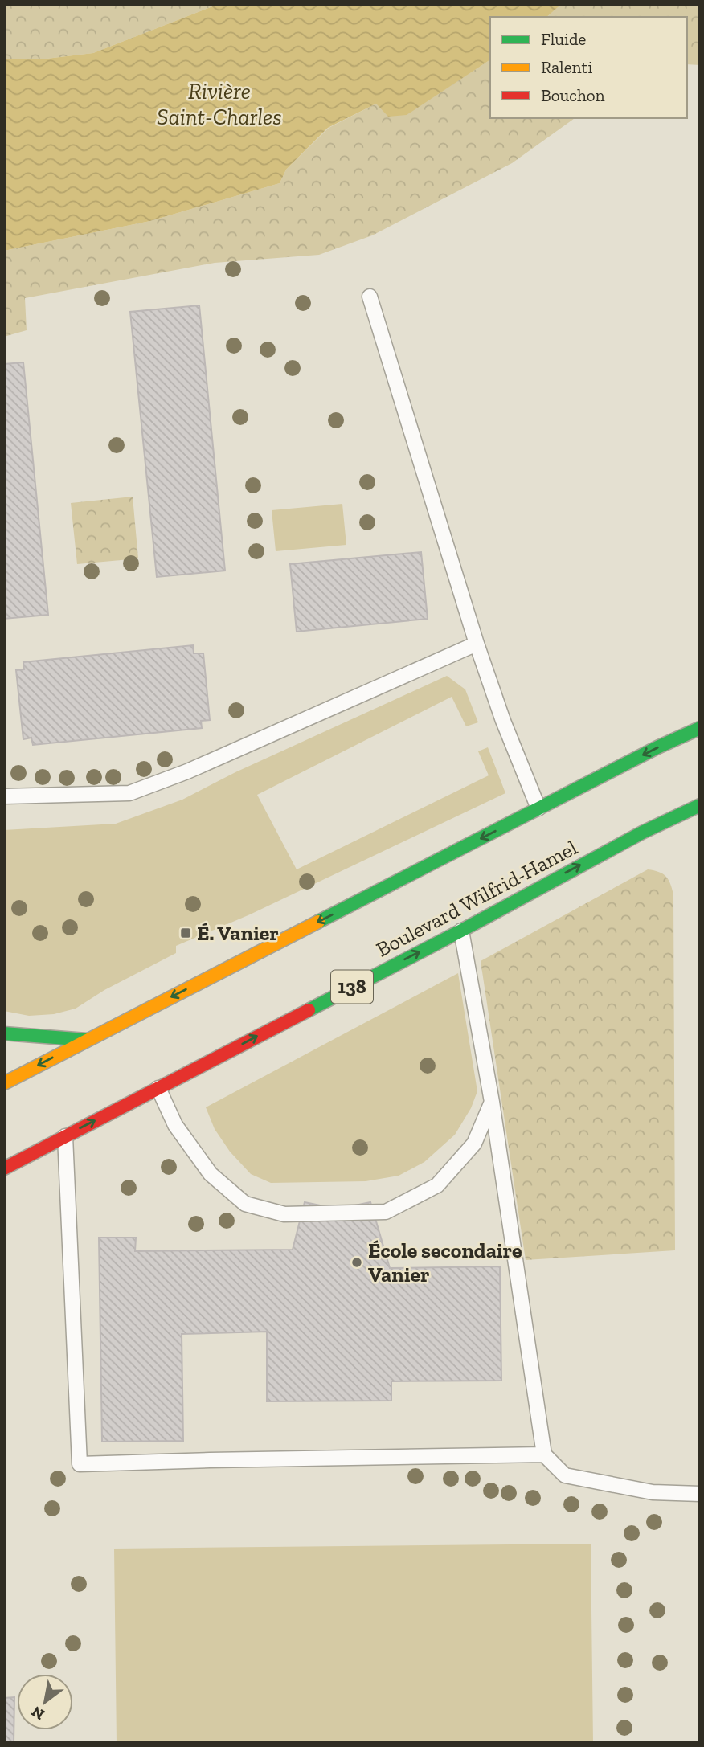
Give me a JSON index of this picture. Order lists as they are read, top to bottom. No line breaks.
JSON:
{"streets":{"main road":["Boulevard Wilfrid-Hamel","138"]},"water":["Rivière Saint-Charles"],"places":{"transit":["É. Vanier"],"other":["École secondaire Vanier"]},"legend":["Fluide","Ralenti","Bouchon"],"north":"bottom left"}
